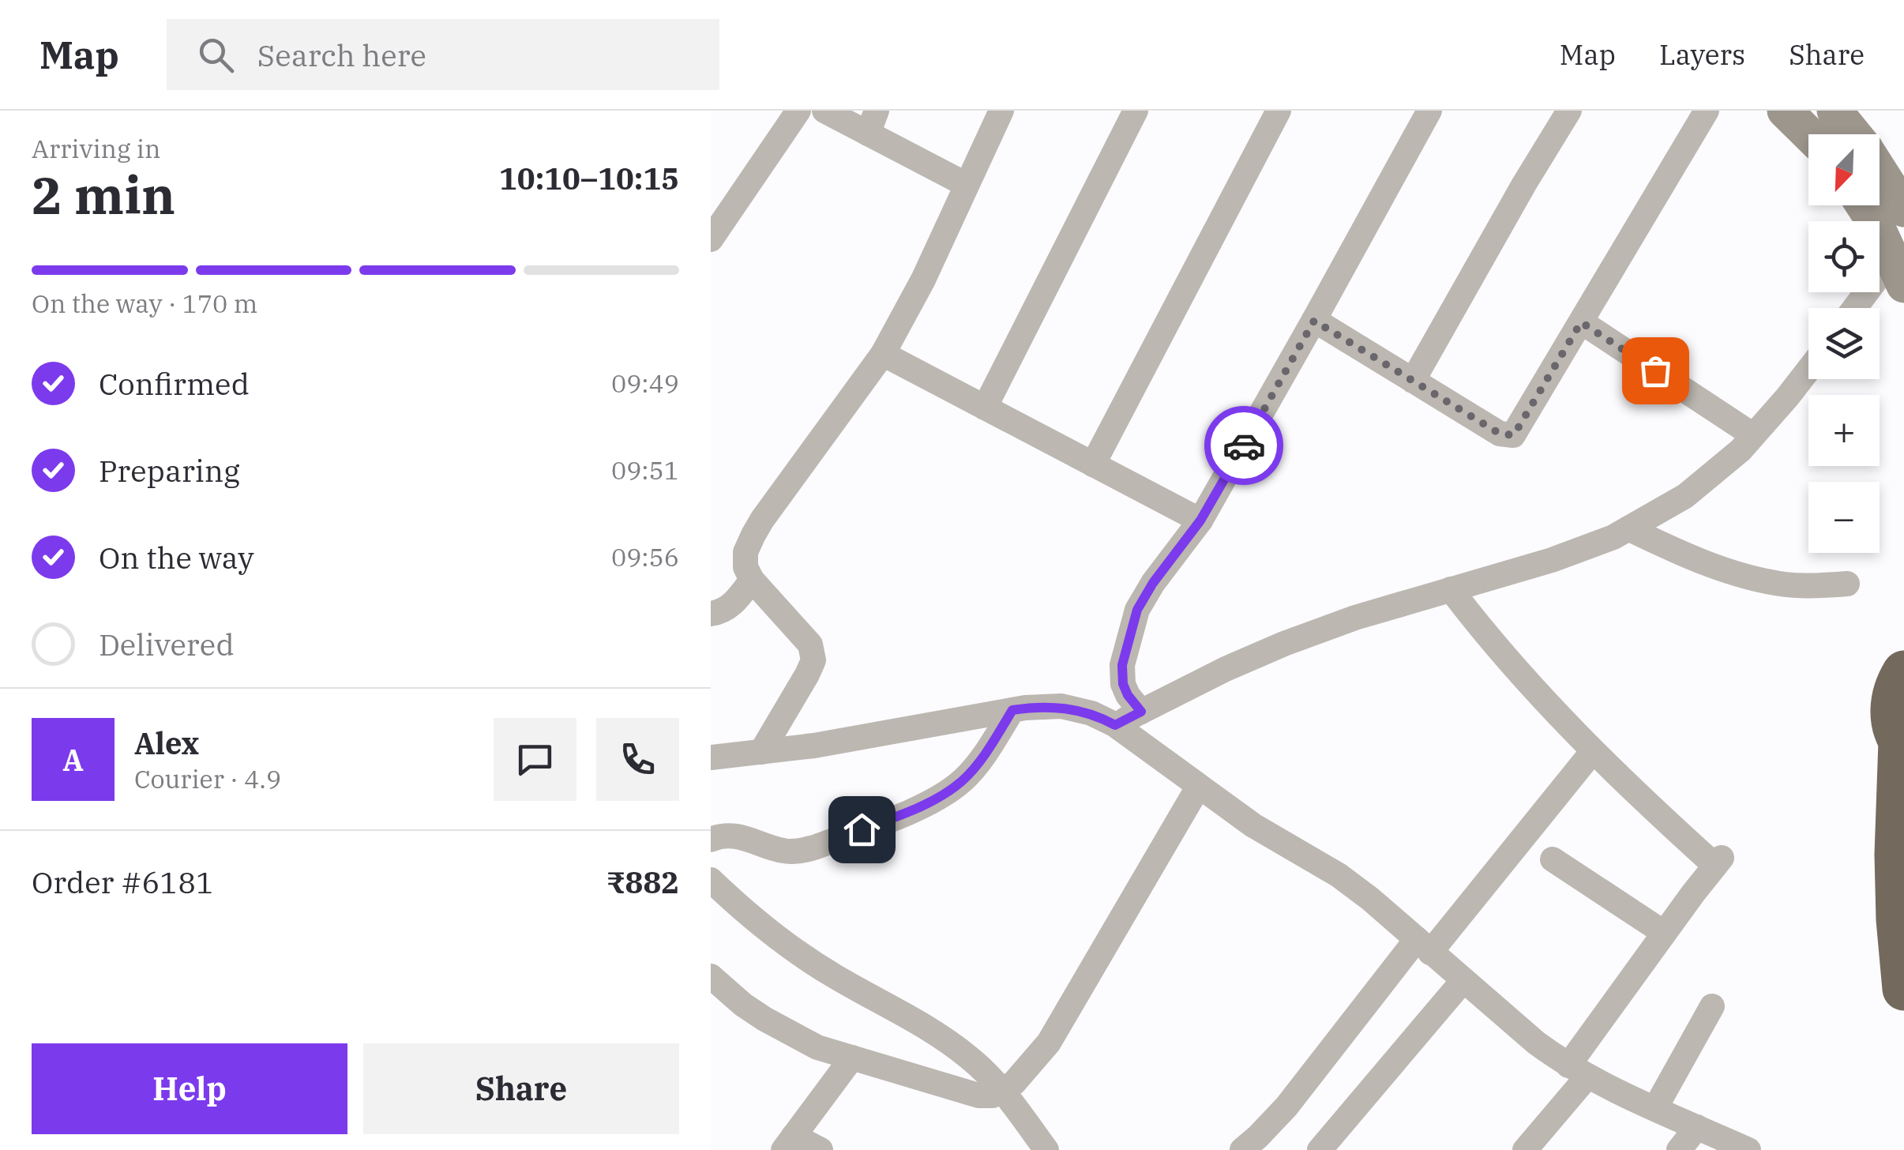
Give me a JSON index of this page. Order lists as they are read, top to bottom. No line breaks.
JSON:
{"north":"bottom left","page":{"header":"Map","search":"Search here","nav":["Map","Layers","Share"],"heading":["2 min","Arriving in","10:10–10:15"],"panel":["Alex","Courier · 4.9","Order #6181","₹882"],"map_buttons":["+","−"],"bar":"On the way · 170 m","list":[["Confirmed","09:49"],["Preparing","09:51"],["On the way","09:56"],"Delivered"],"round":"A","buttons":["Help","Share"]}}
